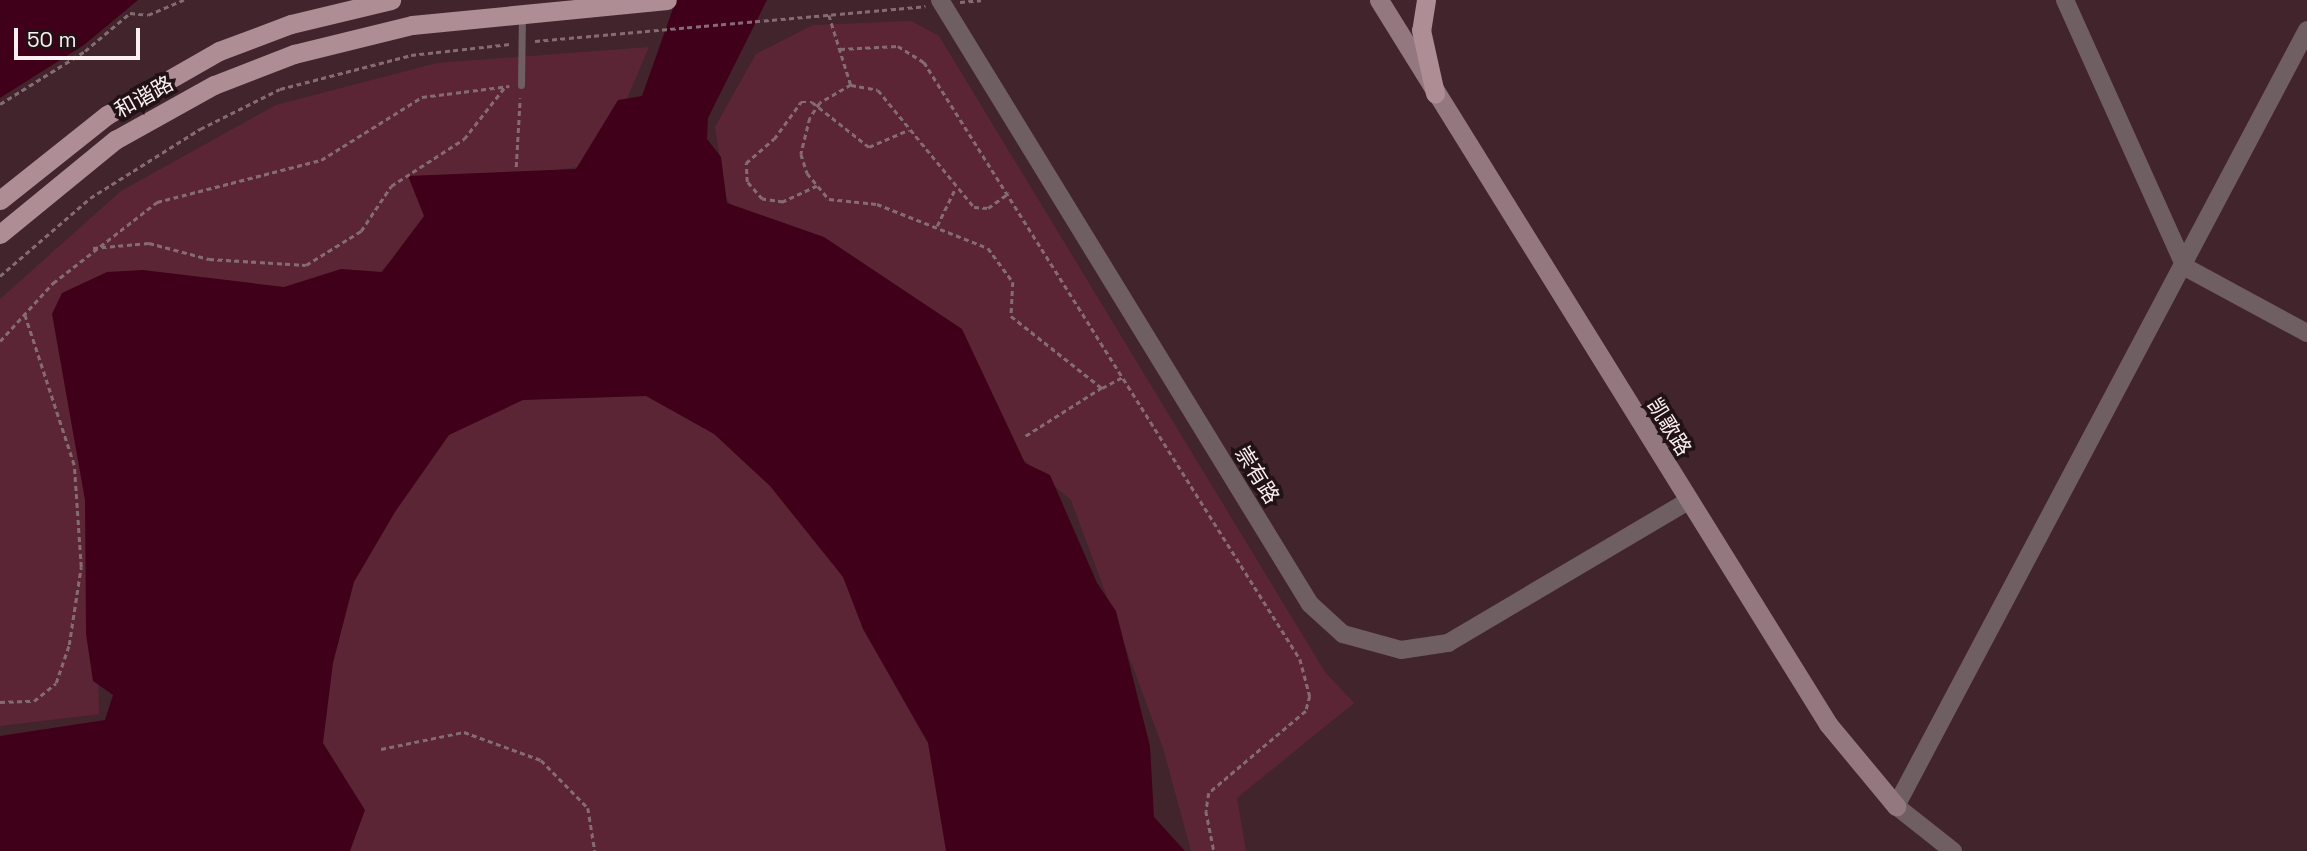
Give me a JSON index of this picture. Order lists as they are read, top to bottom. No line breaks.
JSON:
{"streets":{"main road":["和谐路","凯歌路"],"street":["崇有路"]},"crossings":[["凯歌路","崇有路"]],"scale_bar":"50 m"}
